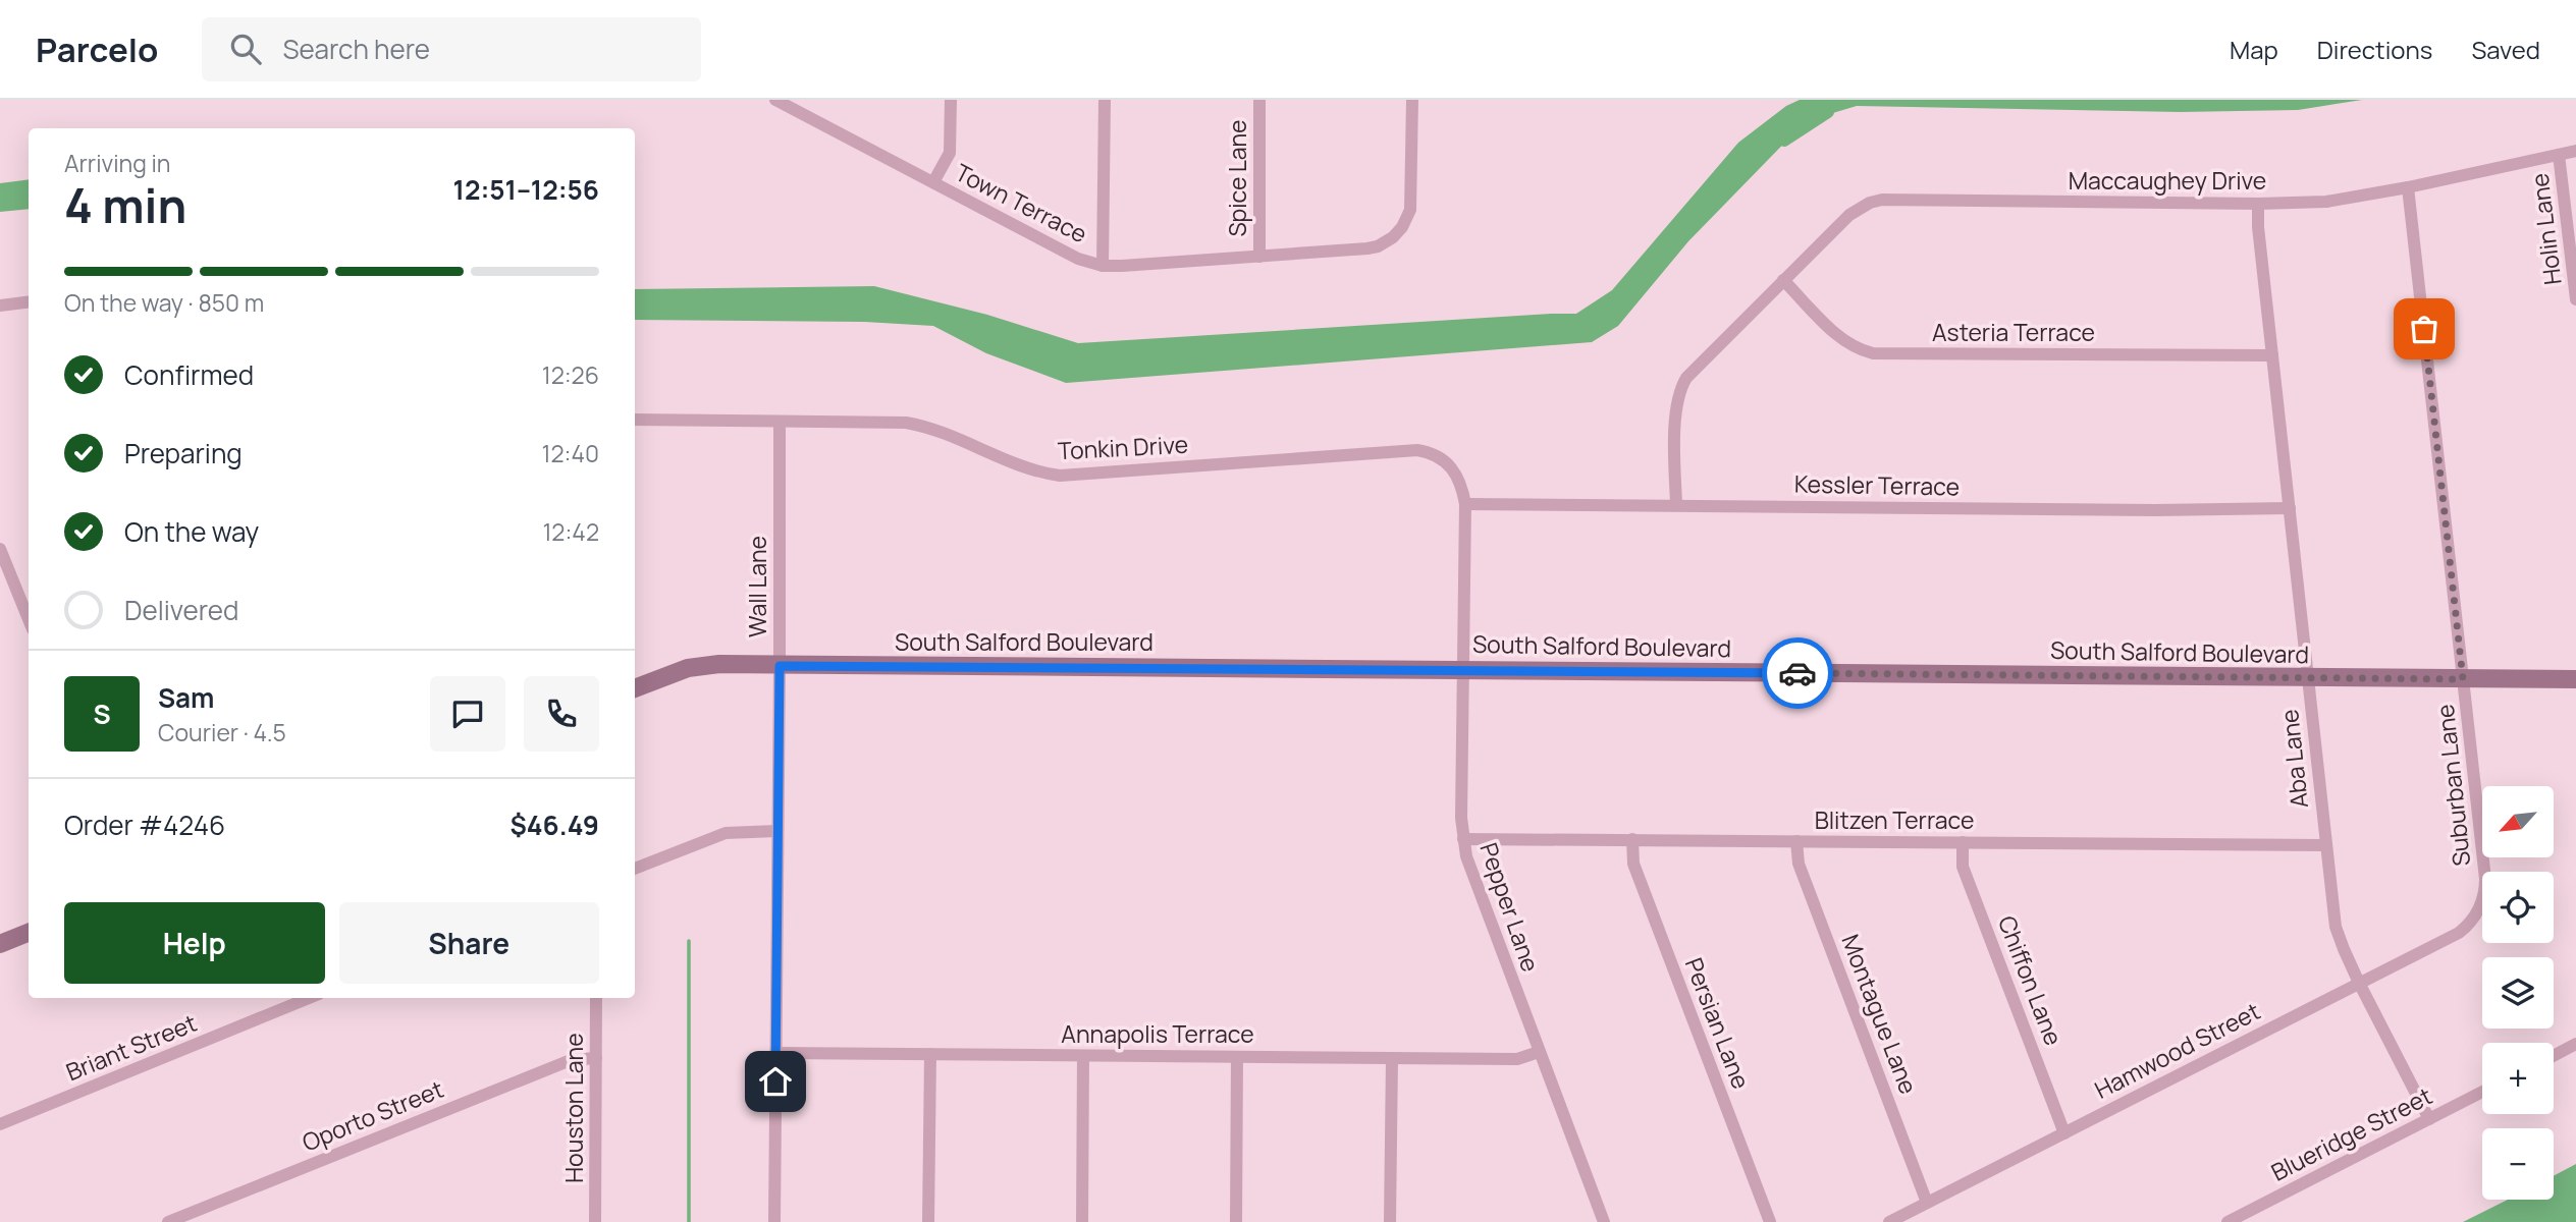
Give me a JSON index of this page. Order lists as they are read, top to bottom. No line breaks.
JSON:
{"streets":{"street":["Spice Lane","Maccaughey Drive","Town Terrace","Holin Lane","Asteria Terrace","Tonkin Drive","Kessler Terrace","Wall Lane","South Salford Boulevard","Aba Lane","Suburban Lane","Blitzen Terrace","Pepper Lane","Chiffon Lane","Montague Lane","Persian Lane","Annapolis Terrace","Briant Street","Hamwood Street","Houston Lane","Oporto Street","Blueridge Street"]},"crossings":[["Spice Lane","Town Terrace"],["Maccaughey Drive","Holin Lane"],["Maccaughey Drive","Asteria Terrace"],["Maccaughey Drive","Kessler Terrace"],["Maccaughey Drive","Aba Lane"],["Maccaughey Drive","Suburban Lane"],["Asteria Terrace","Aba Lane"],["Tonkin Drive","Kessler Terrace"],["Tonkin Drive","Wall Lane"],["Tonkin Drive","Pepper Lane"],["Kessler Terrace","Aba Lane"],["Kessler Terrace","Pepper Lane"],["Wall Lane","South Salford Boulevard"],["Wall Lane","Annapolis Terrace"],["South Salford Boulevard","Aba Lane"],["South Salford Boulevard","Suburban Lane"],["South Salford Boulevard","Pepper Lane"],["Aba Lane","Blitzen Terrace"],["Aba Lane","Hamwood Street"],["Aba Lane","Blueridge Street"],["Suburban Lane","Hamwood Street"],["Blitzen Terrace","Pepper Lane"],["Blitzen Terrace","Chiffon Lane"],["Blitzen Terrace","Montague Lane"],["Blitzen Terrace","Persian Lane"],["Pepper Lane","Annapolis Terrace"],["Chiffon Lane","Hamwood Street"],["Montague Lane","Hamwood Street"],["Houston Lane","Oporto Street"]],"north":"bottom left","page":{"header":"Parcelo","search":"Search here","nav":["Map","Directions","Saved"],"heading":["4 min","Arriving in","12:51–12:56"],"panel":["Sam","Courier · 4.5","Order #4246","$46.49"],"bar":"On the way · 850 m","list":[["Confirmed","12:26"],["Preparing","12:40"],["On the way","12:42"],"Delivered"],"round":"S","map_buttons":["+","−"],"buttons":["Help","Share"]}}
